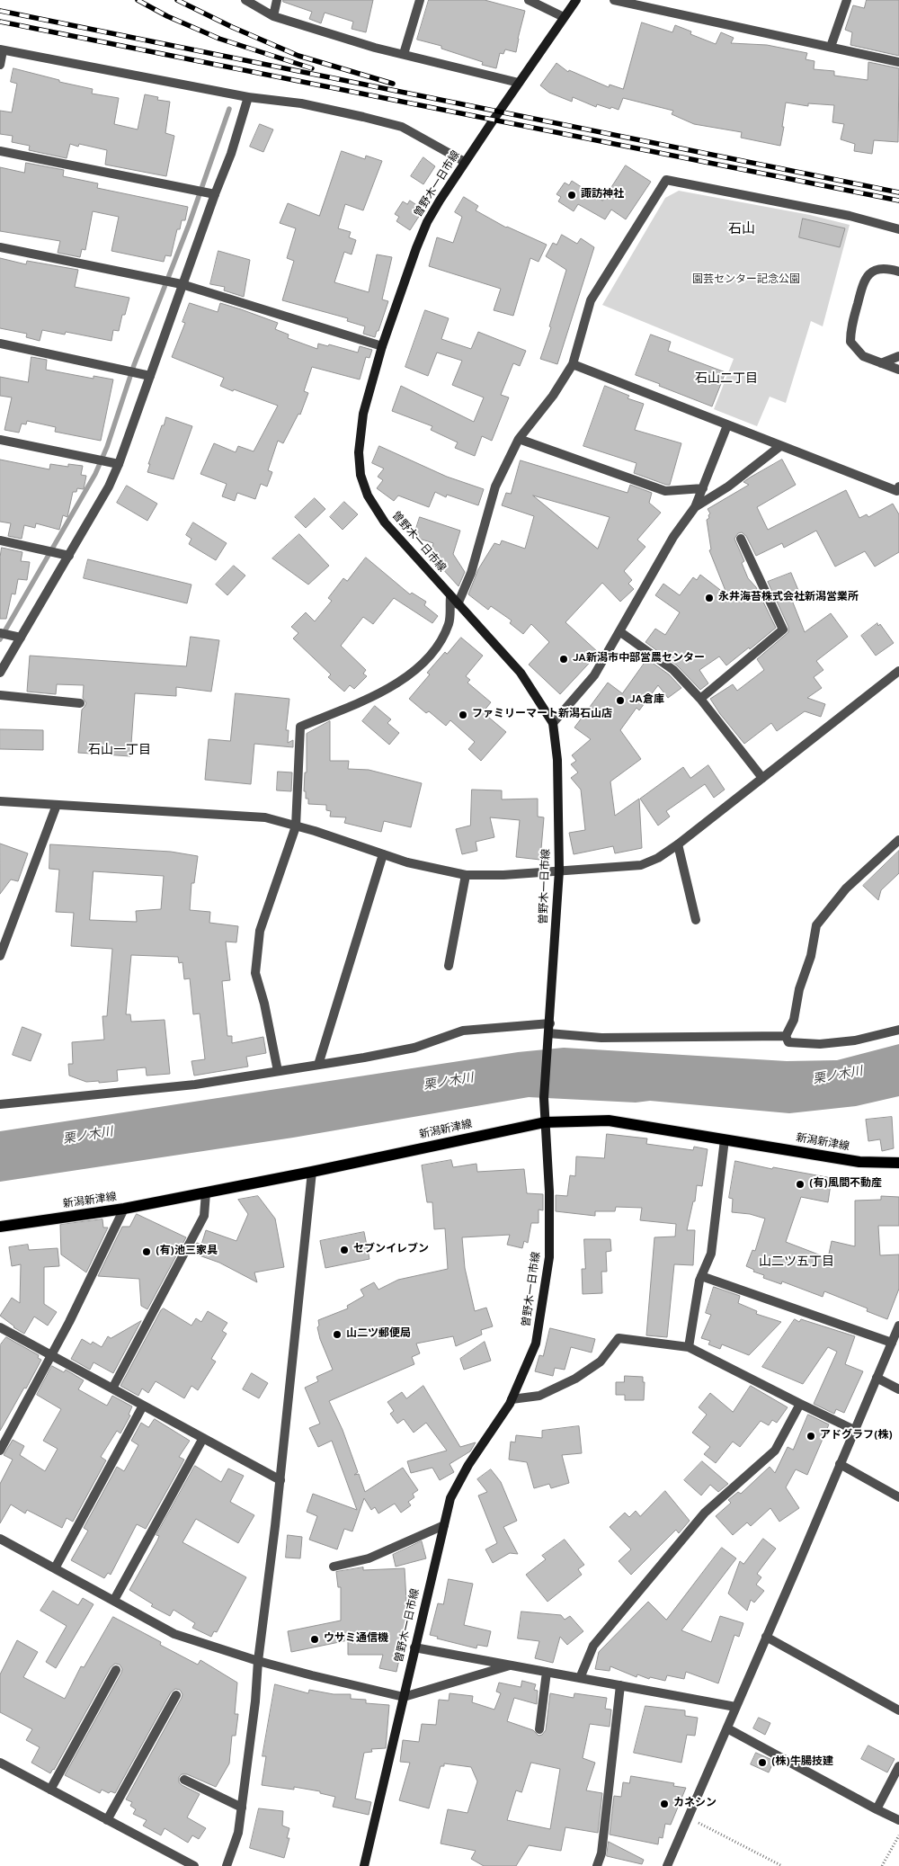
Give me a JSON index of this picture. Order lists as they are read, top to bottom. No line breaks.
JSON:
{"streets":{"main road":["曽野木一日市線","新潟新津線"]},"crossings":[["曽野木一日市線","新潟新津線"]],"districts":["石山","石山二丁目","石山一丁目","山二ツ五丁目"],"water":["栗ノ木川"],"parks":["園芸センター記念公園"],"places":["諏訪神社","永井海苔株式会社新潟営業所","JA新潟市中部営農センター","JA倉庫","ファミリーマート新潟石山店","(有)風間不動産","セブンイレブン","(有)池三家具","山二ツ郵便局","アドグラフ(株)","ウサミ通信機","(株)牛腸技建","カネシン"]}
